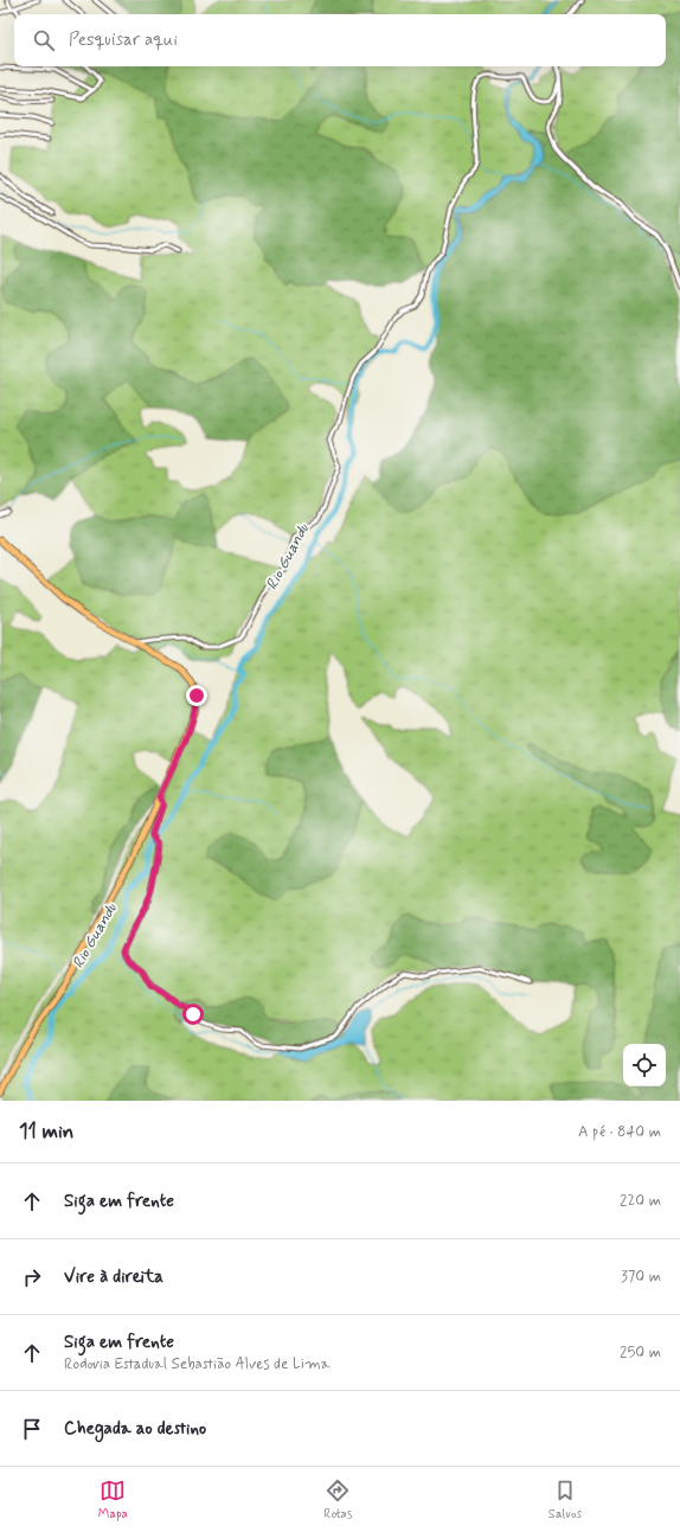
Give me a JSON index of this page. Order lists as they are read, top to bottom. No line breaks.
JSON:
{"water":["Rio Guandu"],"page":{"search":"Pesquisar aqui","heading":["11 min","A pé · 840 m"],"list":[["Siga em frente","220 m"],["Vire à direita","370 m"],["Siga em frente","Rodovia Estadual Sebastião Alves de Lima","250 m"],"Chegada ao destino"],"nav":["Mapa","Rotas","Salvos"]}}
